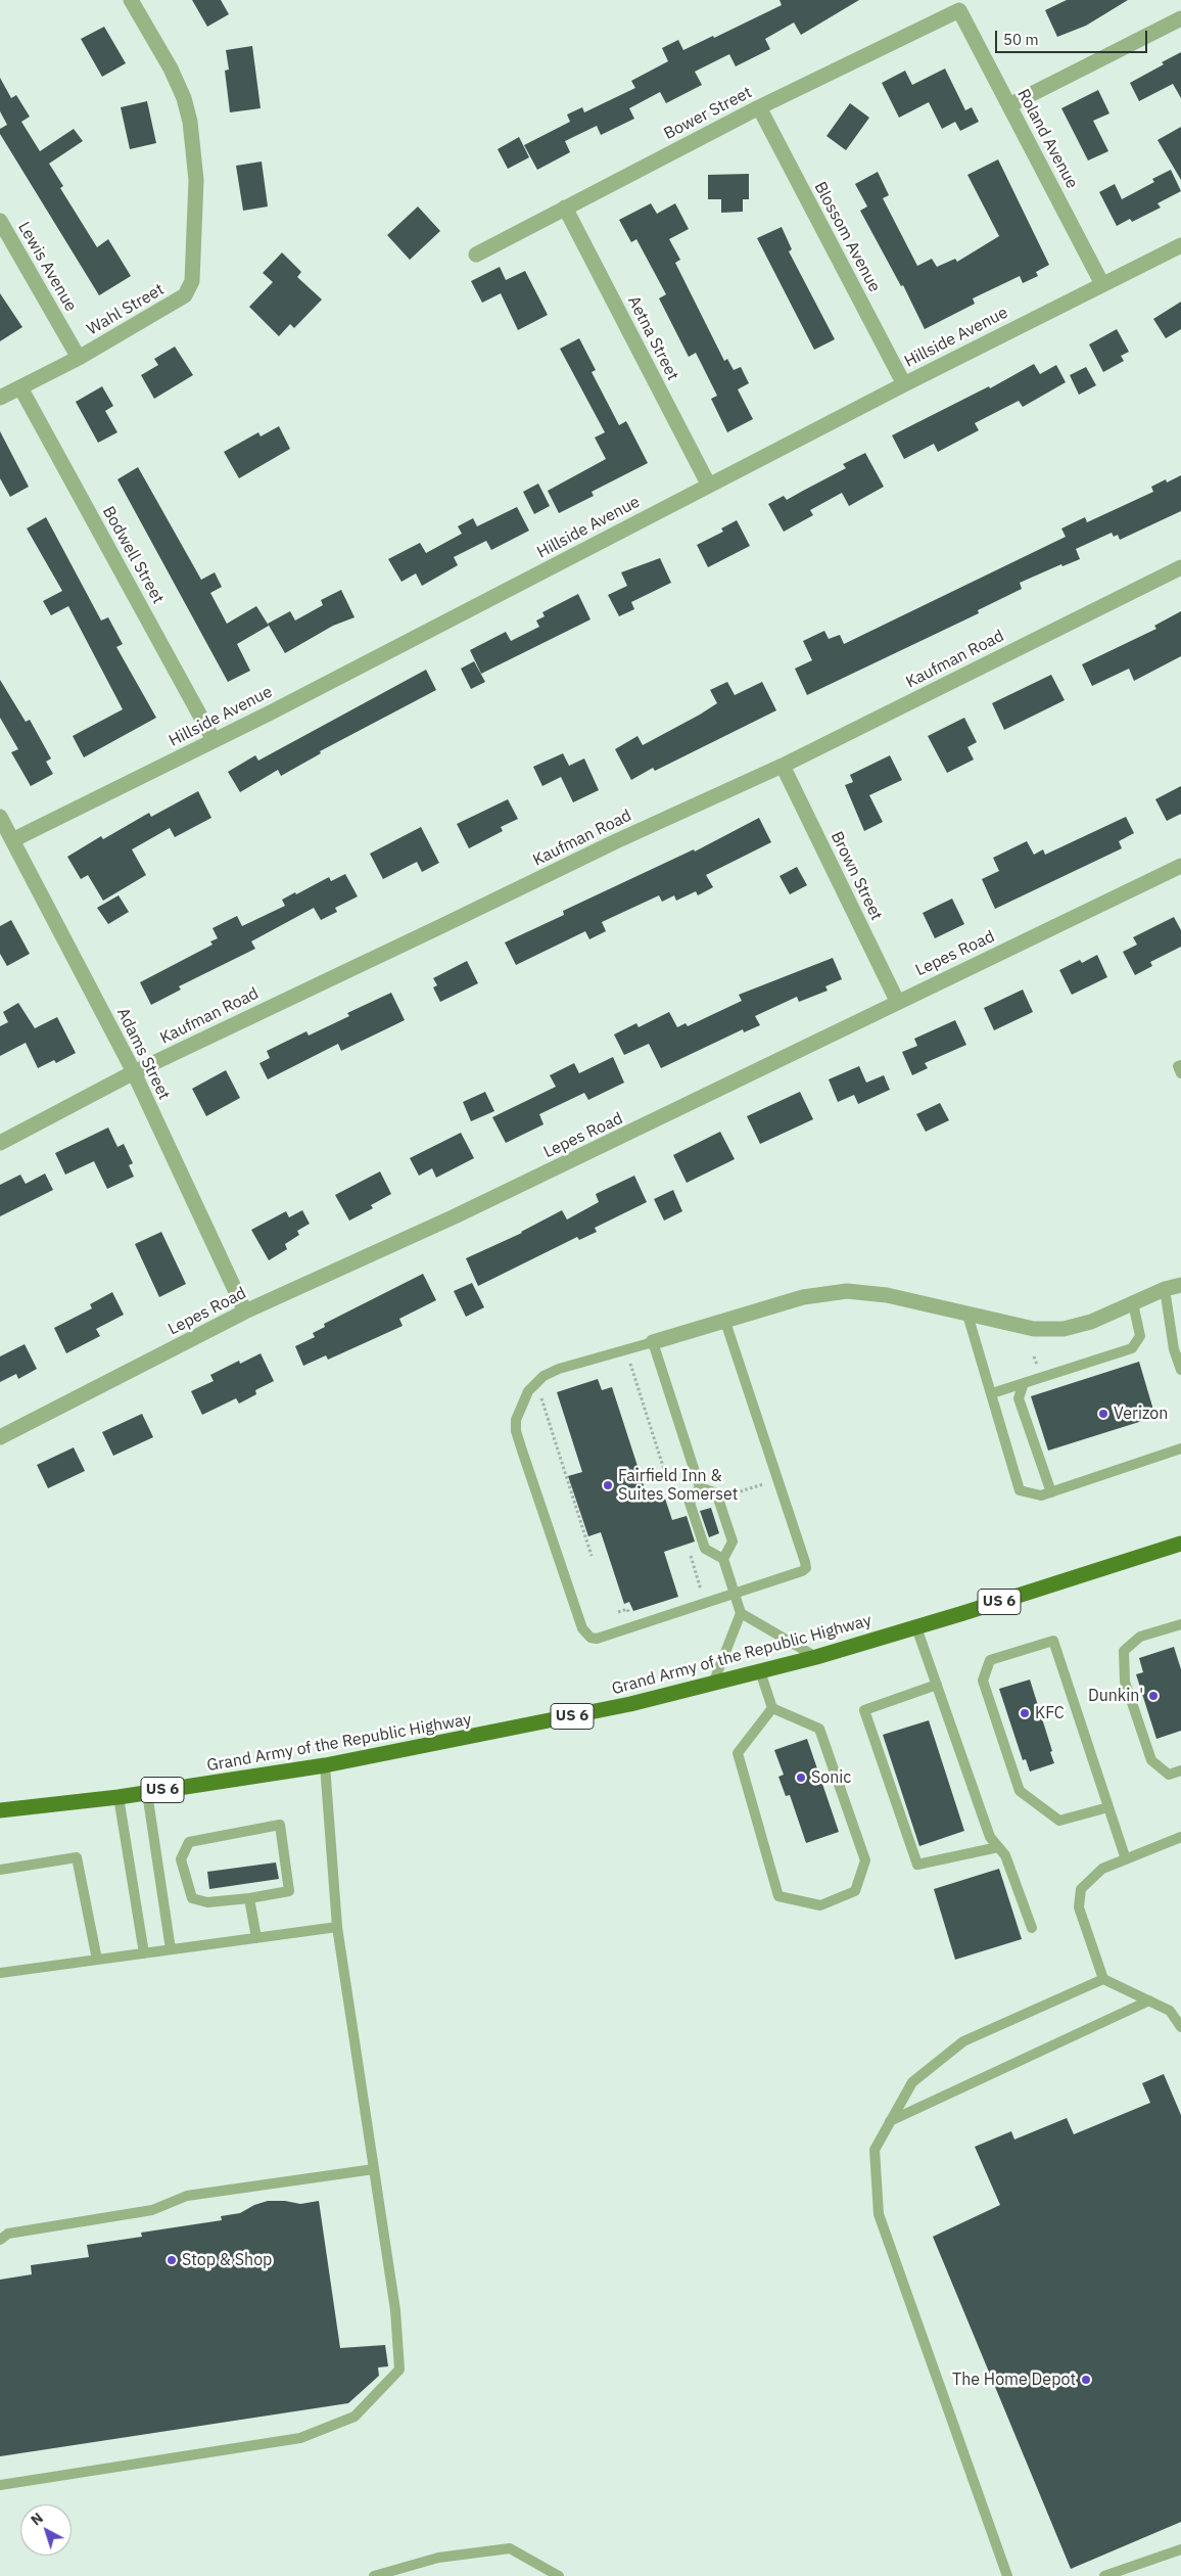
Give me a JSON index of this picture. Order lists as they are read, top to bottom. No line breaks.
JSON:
{"streets":{"main road":["US 6","Grand Army of the Republic Highway"],"street":["Bower Street","Roland Avenue","Blossom Avenue","Lewis Avenue","Wahl Street","Hillside Avenue","Aetna Street","Bodwell Street","Kaufman Road","Brown Street","Lepes Road","Adams Street"]},"crossings":[["Bower Street","Roland Avenue"],["Bower Street","Blossom Avenue"],["Bower Street","Aetna Street"],["Roland Avenue","Hillside Avenue"],["Blossom Avenue","Hillside Avenue"],["Lewis Avenue","Wahl Street"],["Wahl Street","Bodwell Street"],["Hillside Avenue","Aetna Street"],["Hillside Avenue","Bodwell Street"],["Hillside Avenue","Adams Street"],["Kaufman Road","Brown Street"],["Kaufman Road","Adams Street"],["Brown Street","Lepes Road"],["Lepes Road","Adams Street"]],"places":["Verizon","Fairfield Inn & Suites Somerset","Dunkin'","KFC","Sonic","Stop & Shop","The Home Depot"],"scale_bar":"50 m","north":"top left"}
